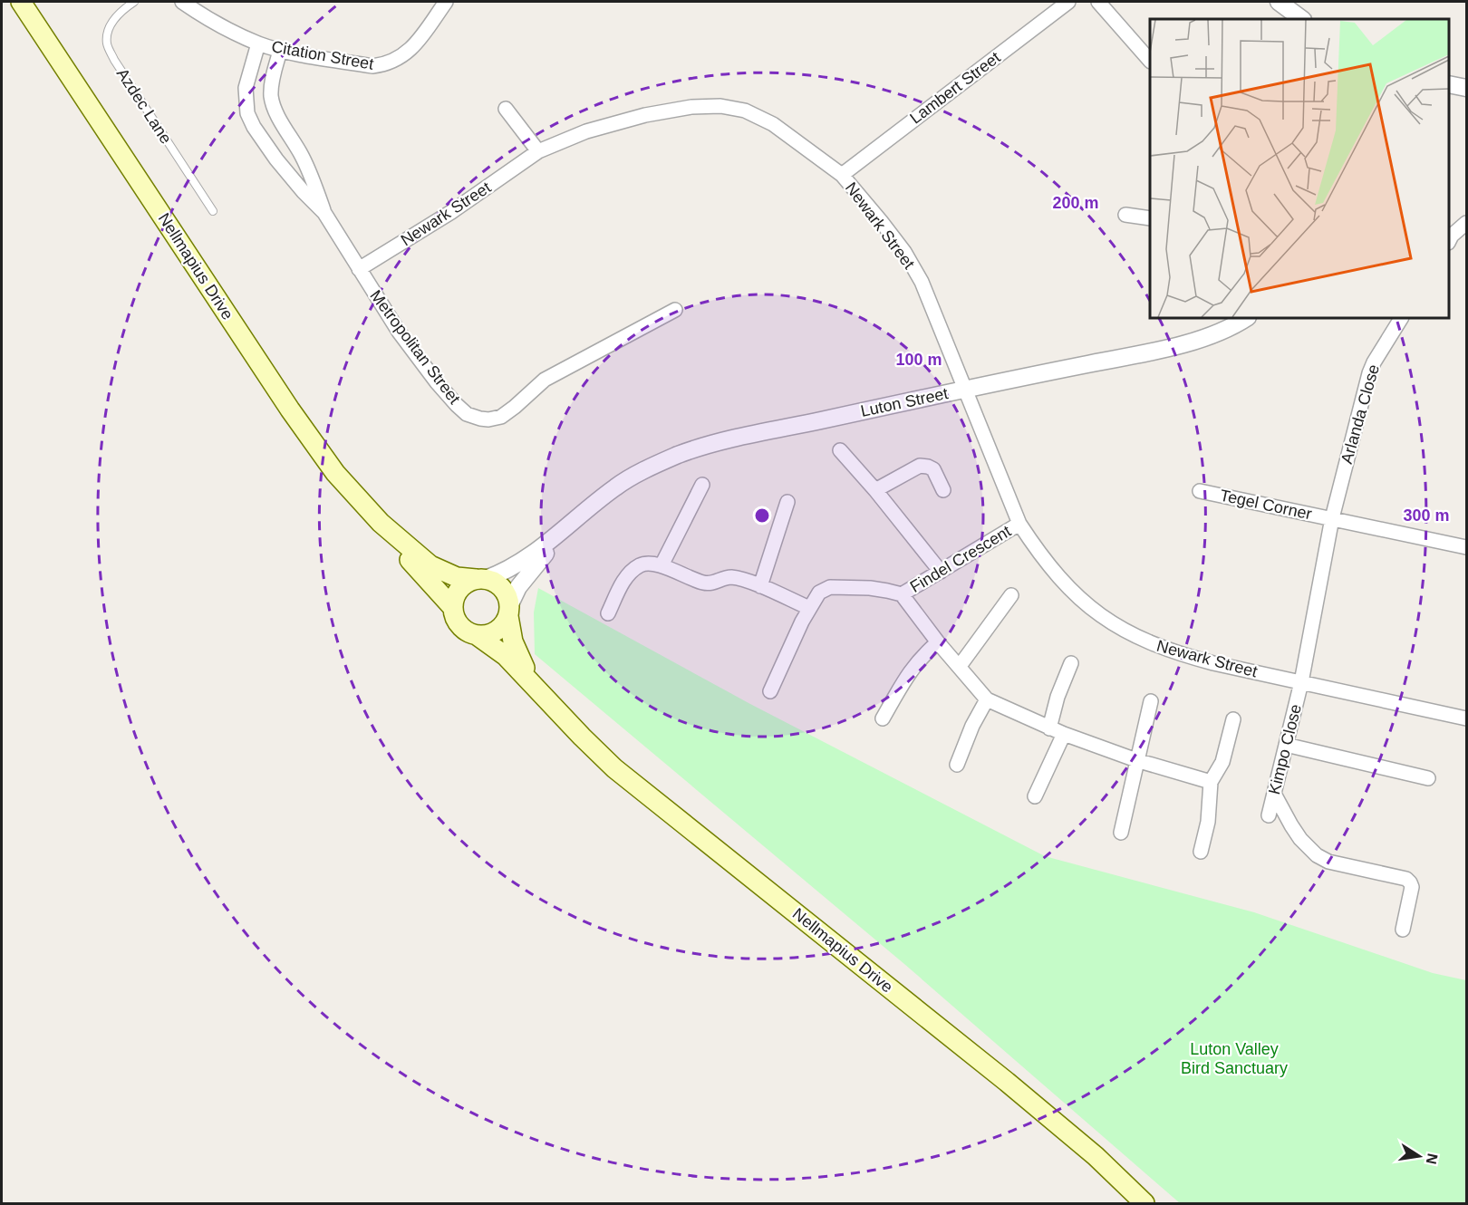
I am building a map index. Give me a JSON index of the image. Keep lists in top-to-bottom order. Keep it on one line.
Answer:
{"streets":{"main road":["Nellmapius Drive"],"street":["Citation Street","Lambert Street","Newark Street","Metropolitan Street","Luton Street","Arlanda Close","Tegel Corner","Findel Crescent","Kimpo Close"],"lane":["Azdec Lane"]},"crossings":[["Citation Street","Metropolitan Street"],["Lambert Street","Newark Street"],["Newark Street","Metropolitan Street"],["Newark Street","Luton Street"],["Newark Street","Arlanda Close"],["Newark Street","Findel Crescent"],["Newark Street","Kimpo Close"],["Nellmapius Drive","Luton Street"],["Arlanda Close","Tegel Corner"],["Arlanda Close","Kimpo Close"]],"parks":["Luton Valley Bird Sanctuary"],"north":"right","rings":["200 m","100 m","300 m"]}
